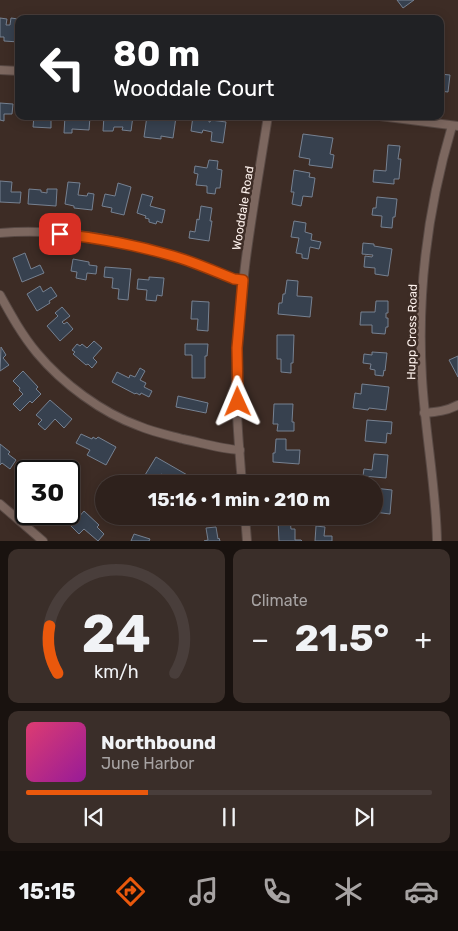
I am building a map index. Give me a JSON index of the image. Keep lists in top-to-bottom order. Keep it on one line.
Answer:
{"streets":{"street":["Wooddale Road","Hupp Cross Road"]},"page":{"turn":["80 m","Wooddale Court"],"limit":"30","trip":"15:16 · 1 min · 210 m","tile":"Climate","heat":["−","21.5°","+"],"song":["Northbound","June Harbor"],"tabs":"15:15","gauge":["24","km/h"]}}
